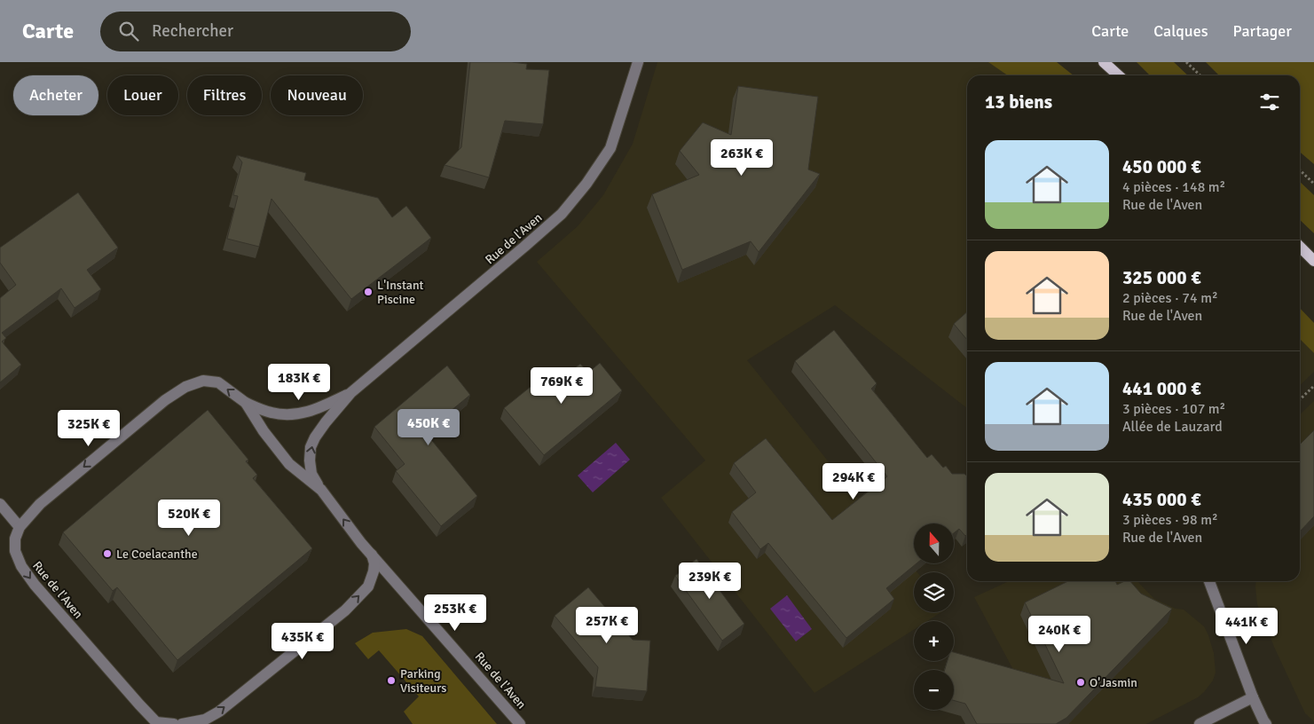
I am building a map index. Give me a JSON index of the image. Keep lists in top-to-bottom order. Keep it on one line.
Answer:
{"streets":{"street":["Rue de l'Aven"]},"places":["L'Instant Piscine","Le Coelacanthe","Parking Visiteurs","O'Jasmin"],"north":"top","page":{"header":"Carte","search":"Rechercher","nav":["Carte","Calques","Partager"],"chip":["Acheter","Louer","Filtres","Nouveau"],"heading":"13 biens","list":[{"name":"450 000 €","note":"4 pièces · 148 m² · Rue de l'Aven"},{"name":"325 000 €","note":"2 pièces · 74 m² · Rue de l'Aven"},{"name":"441 000 €","note":"3 pièces · 107 m² · Allée de Lauzard"},{"name":"435 000 €","note":"3 pièces · 98 m² · Rue de l'Aven"}],"price":["263K €","183K €","769K €","450K €","325K €","294K €","520K €","239K €","253K €","257K €","441K €","240K €","435K €"],"map_buttons":["+","−"]}}
